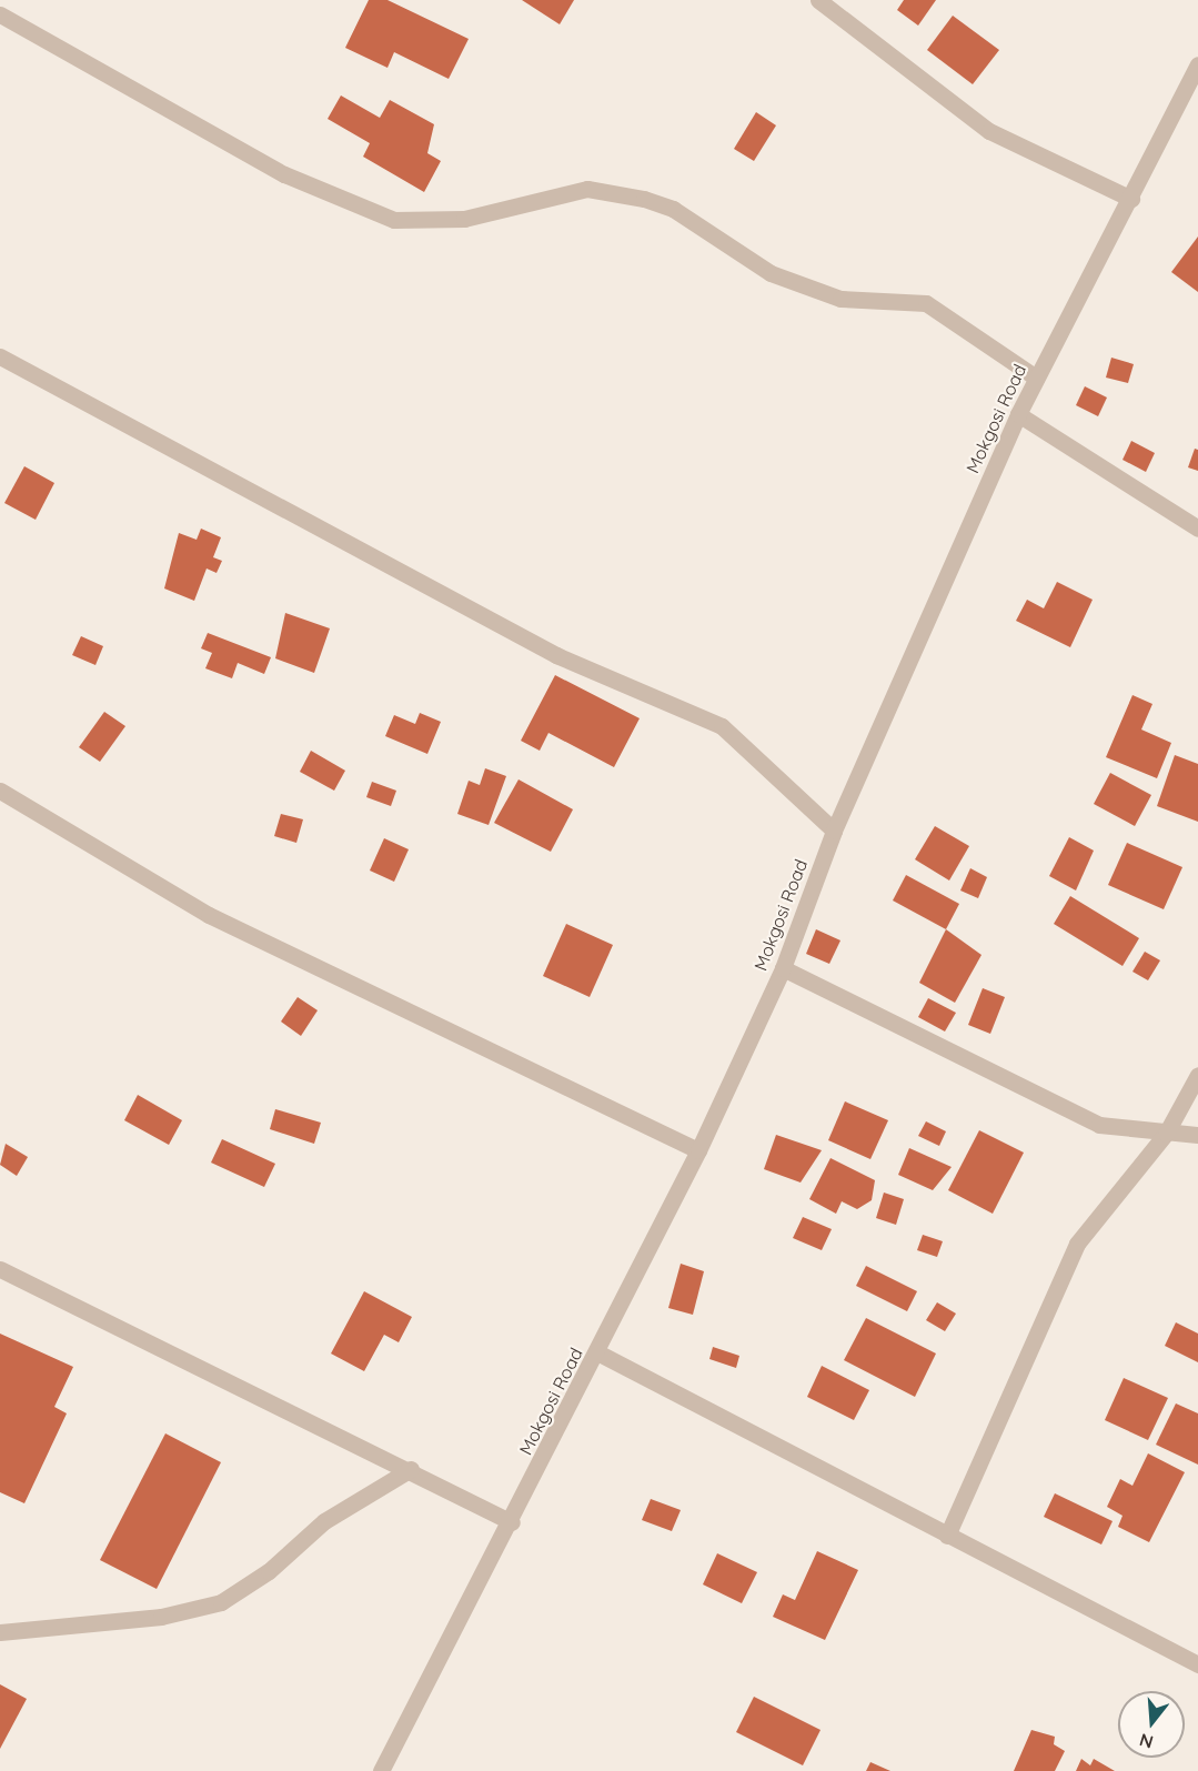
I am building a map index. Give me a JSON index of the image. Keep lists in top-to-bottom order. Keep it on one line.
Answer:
{"streets":{"street":["Mokgosi Road"]},"north":"bottom"}
